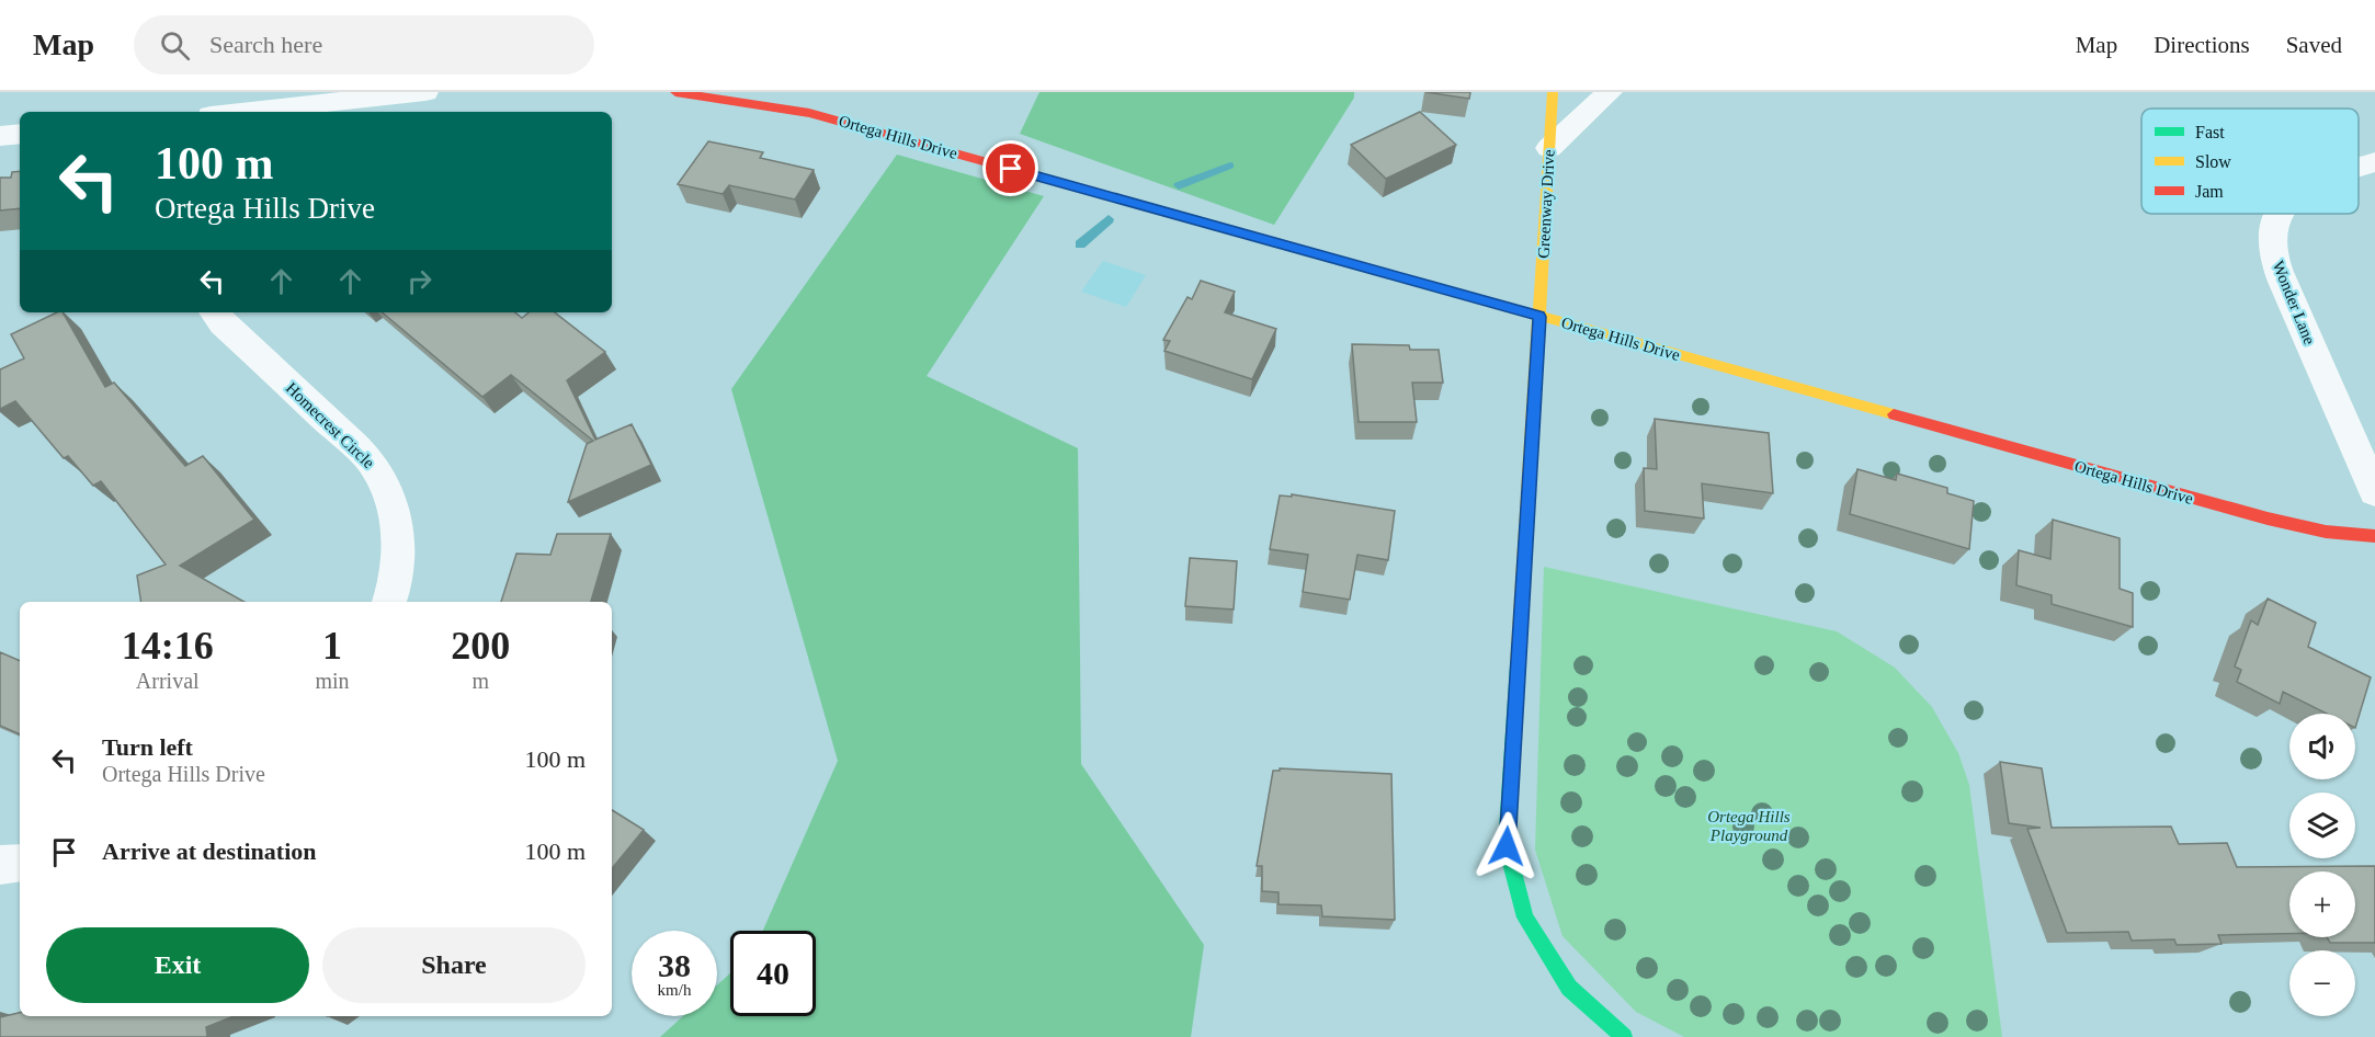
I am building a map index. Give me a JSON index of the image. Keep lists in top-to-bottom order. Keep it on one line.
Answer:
{"streets":{"street":["Ortega Hills Drive","Greenway Drive","Wonder Lane","Homecrest Circle"]},"crossings":[["Ortega Hills Drive","Greenway Drive"]],"parks":["Ortega Hills Playground"],"legend":["Fast","Slow","Jam"],"page":{"header":"Map","search":"Search here","nav":["Map","Directions","Saved"],"turn":["100 m","Ortega Hills Drive"],"eta":["14:16","Arrival","1","min","200","m"],"map_buttons":["+","−"],"list":[{"name":"Turn left","note":"Ortega Hills Drive","value":"100 m"},{"name":"Arrive at destination","value":"100 m"}],"buttons":["Exit","Share"],"speed":"38 km/h","limit":"40"}}
